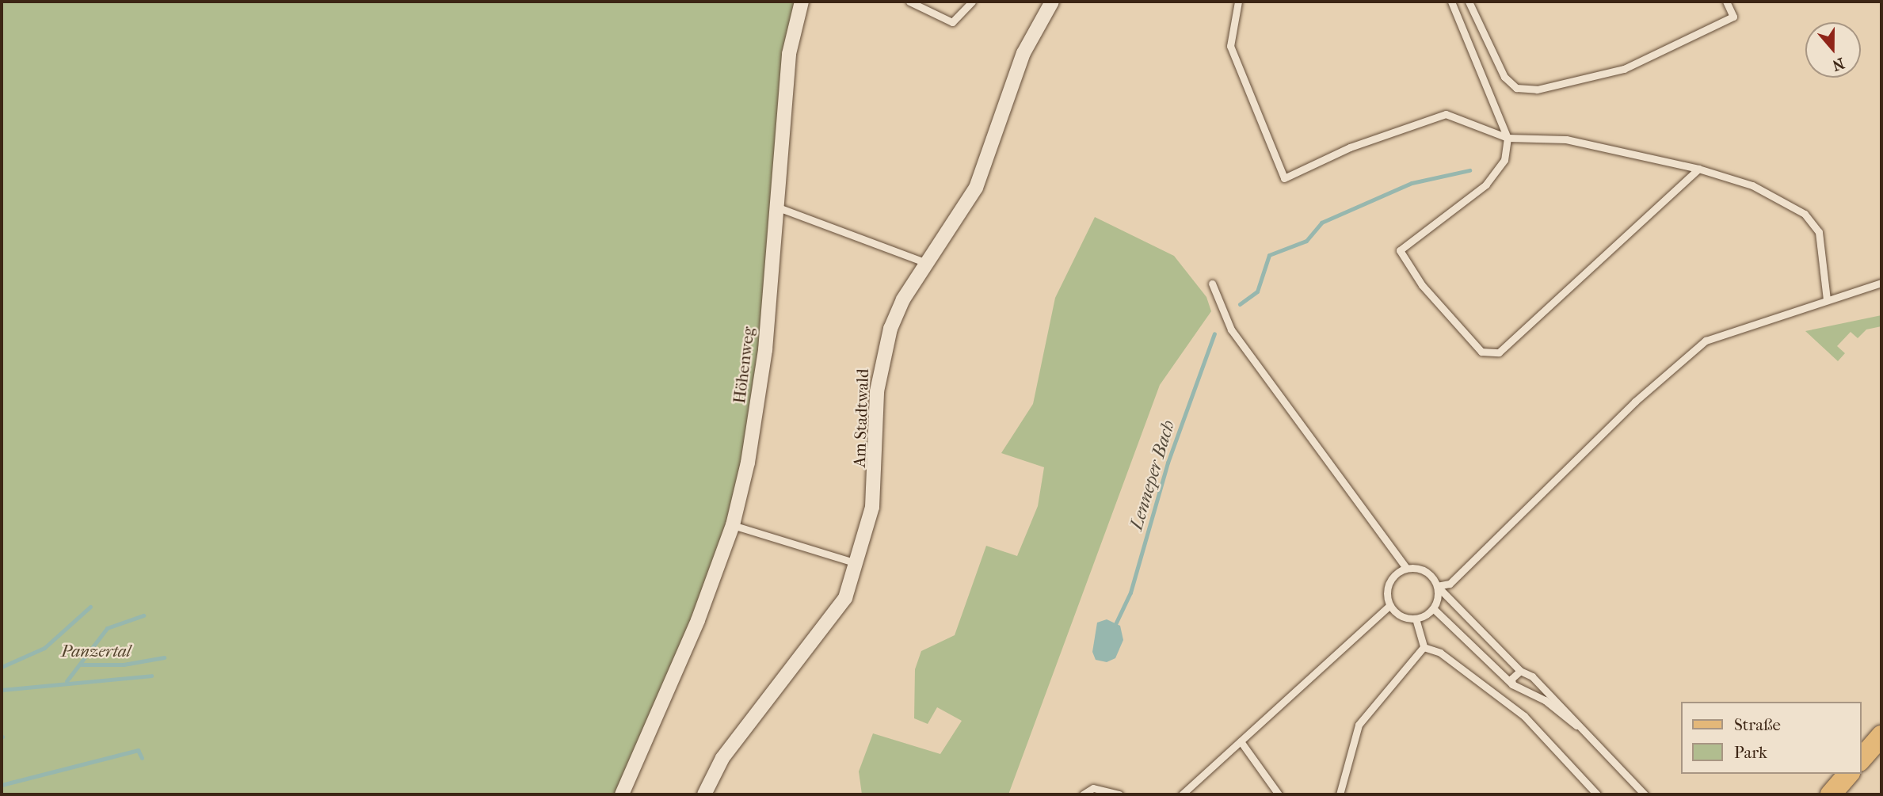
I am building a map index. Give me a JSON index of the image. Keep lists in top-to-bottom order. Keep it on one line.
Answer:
{"streets":{"street":["Höhenweg","Am Stadtwald"]},"water":["Lenneper Bach"],"parks":["Panzertal"],"legend":["Straße","Park"],"north":"bottom"}
